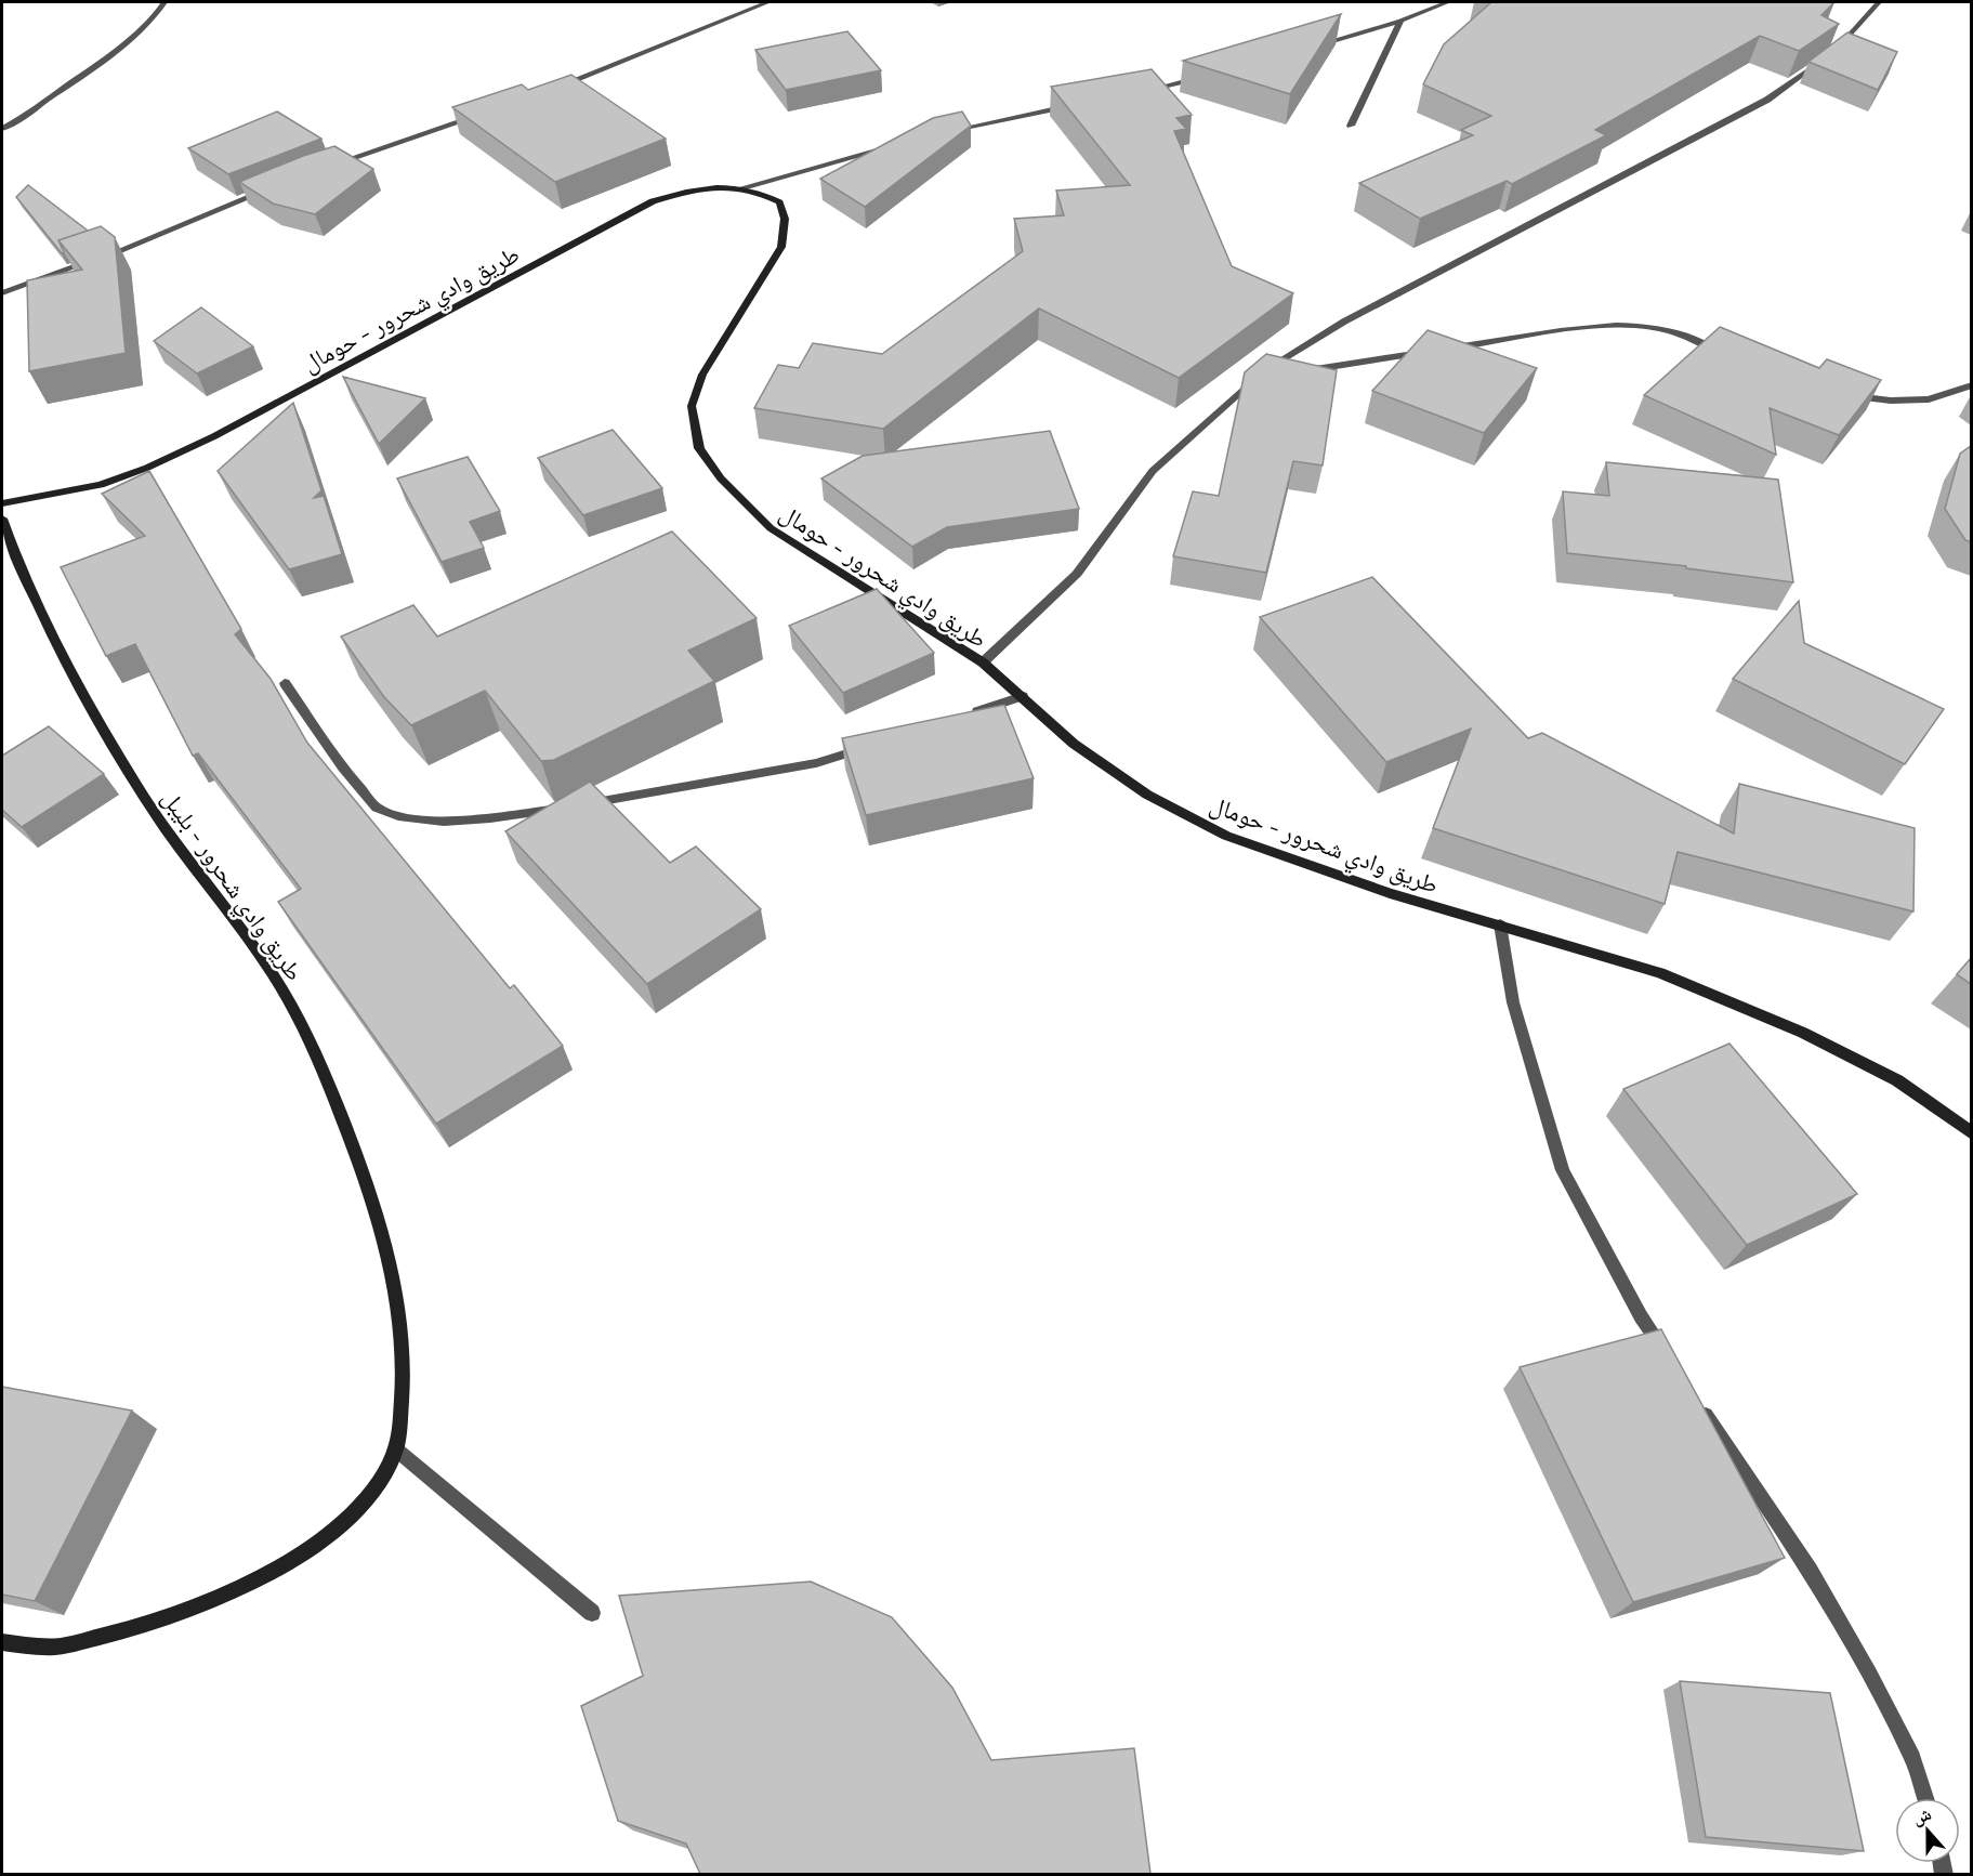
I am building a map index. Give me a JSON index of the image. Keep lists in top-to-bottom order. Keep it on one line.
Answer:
{"streets":{"main road":["طريق وادي شحرور - حومال","طريق وادي شحرور - بليبل"]},"north":"top"}
